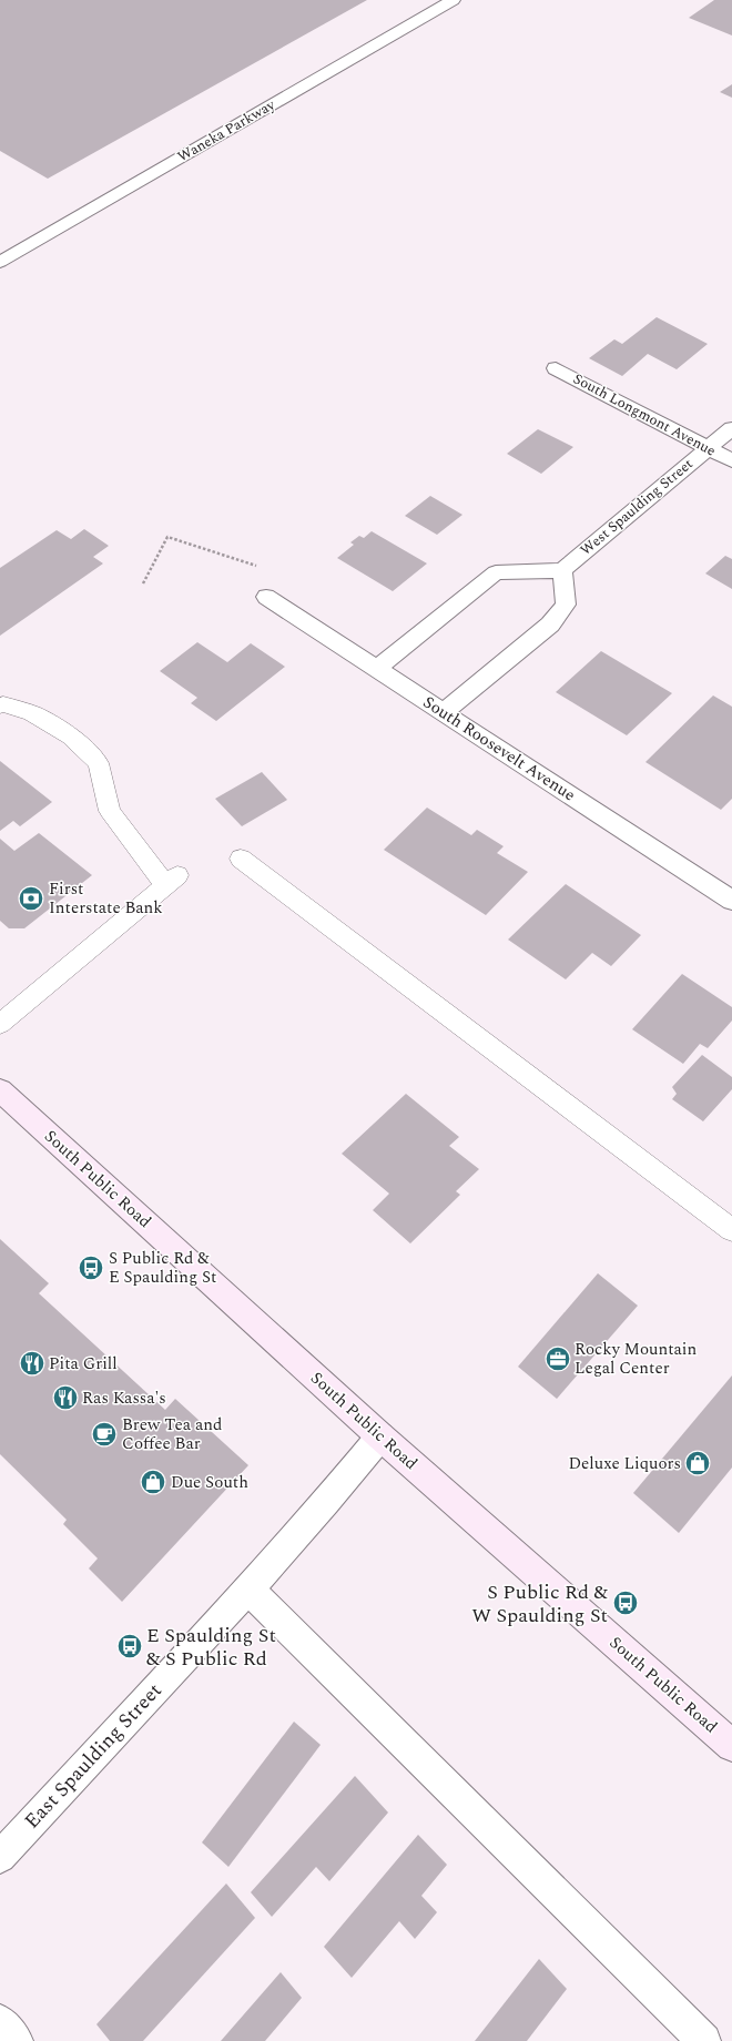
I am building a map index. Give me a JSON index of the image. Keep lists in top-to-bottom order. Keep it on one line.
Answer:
{"streets":{"street":["Waneka Parkway","South Longmont Avenue","West Spaulding Street","South Roosevelt Avenue","South Public Road","East Spaulding Street"]},"crossings":[["South Longmont Avenue","West Spaulding Street"],["South Public Road","East Spaulding Street"]],"places":{"bank":["First Interstate Bank"],"bus stop":["S Public Rd & E Spaulding St","S Public Rd & W Spaulding St","E Spaulding St & S Public Rd"],"office":["Rocky Mountain Legal Center"],"restaurant":["Pita Grill","Ras Kassa's"],"cafe":["Brew Tea and Coffee Bar"],"shop":["Deluxe Liquors","Due South"]}}
